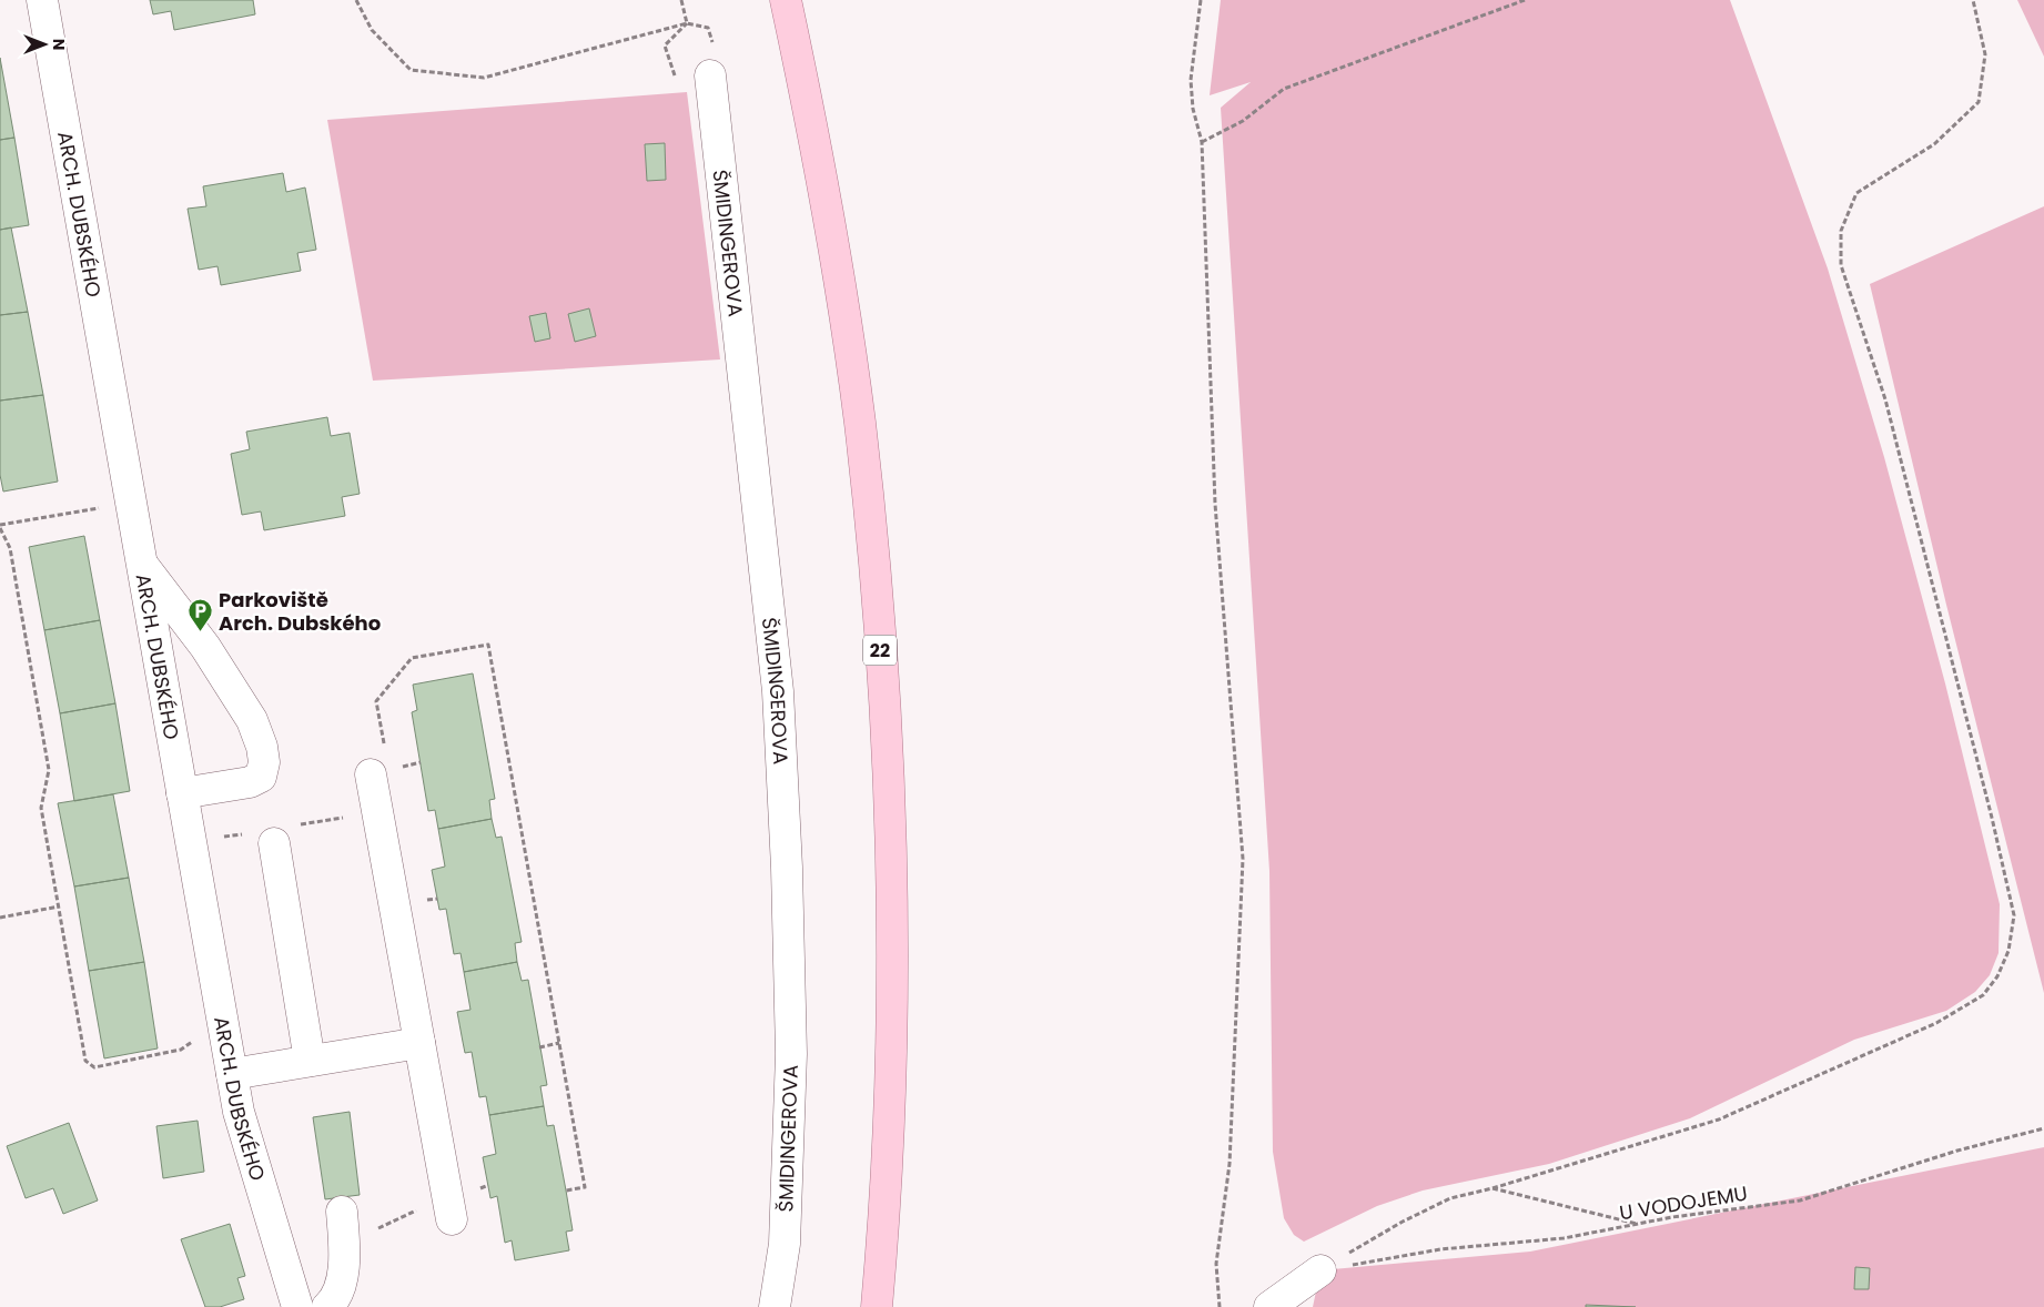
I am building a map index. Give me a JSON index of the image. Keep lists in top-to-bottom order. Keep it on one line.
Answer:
{"streets":{"main road":["22"],"street":["ARCH. DUBSKÉHO","ŠMIDINGEROVA"],"path":["U VODOJEMU"]},"places":{"parking":["Parkoviště Arch. Dubského"]},"north":"right"}
